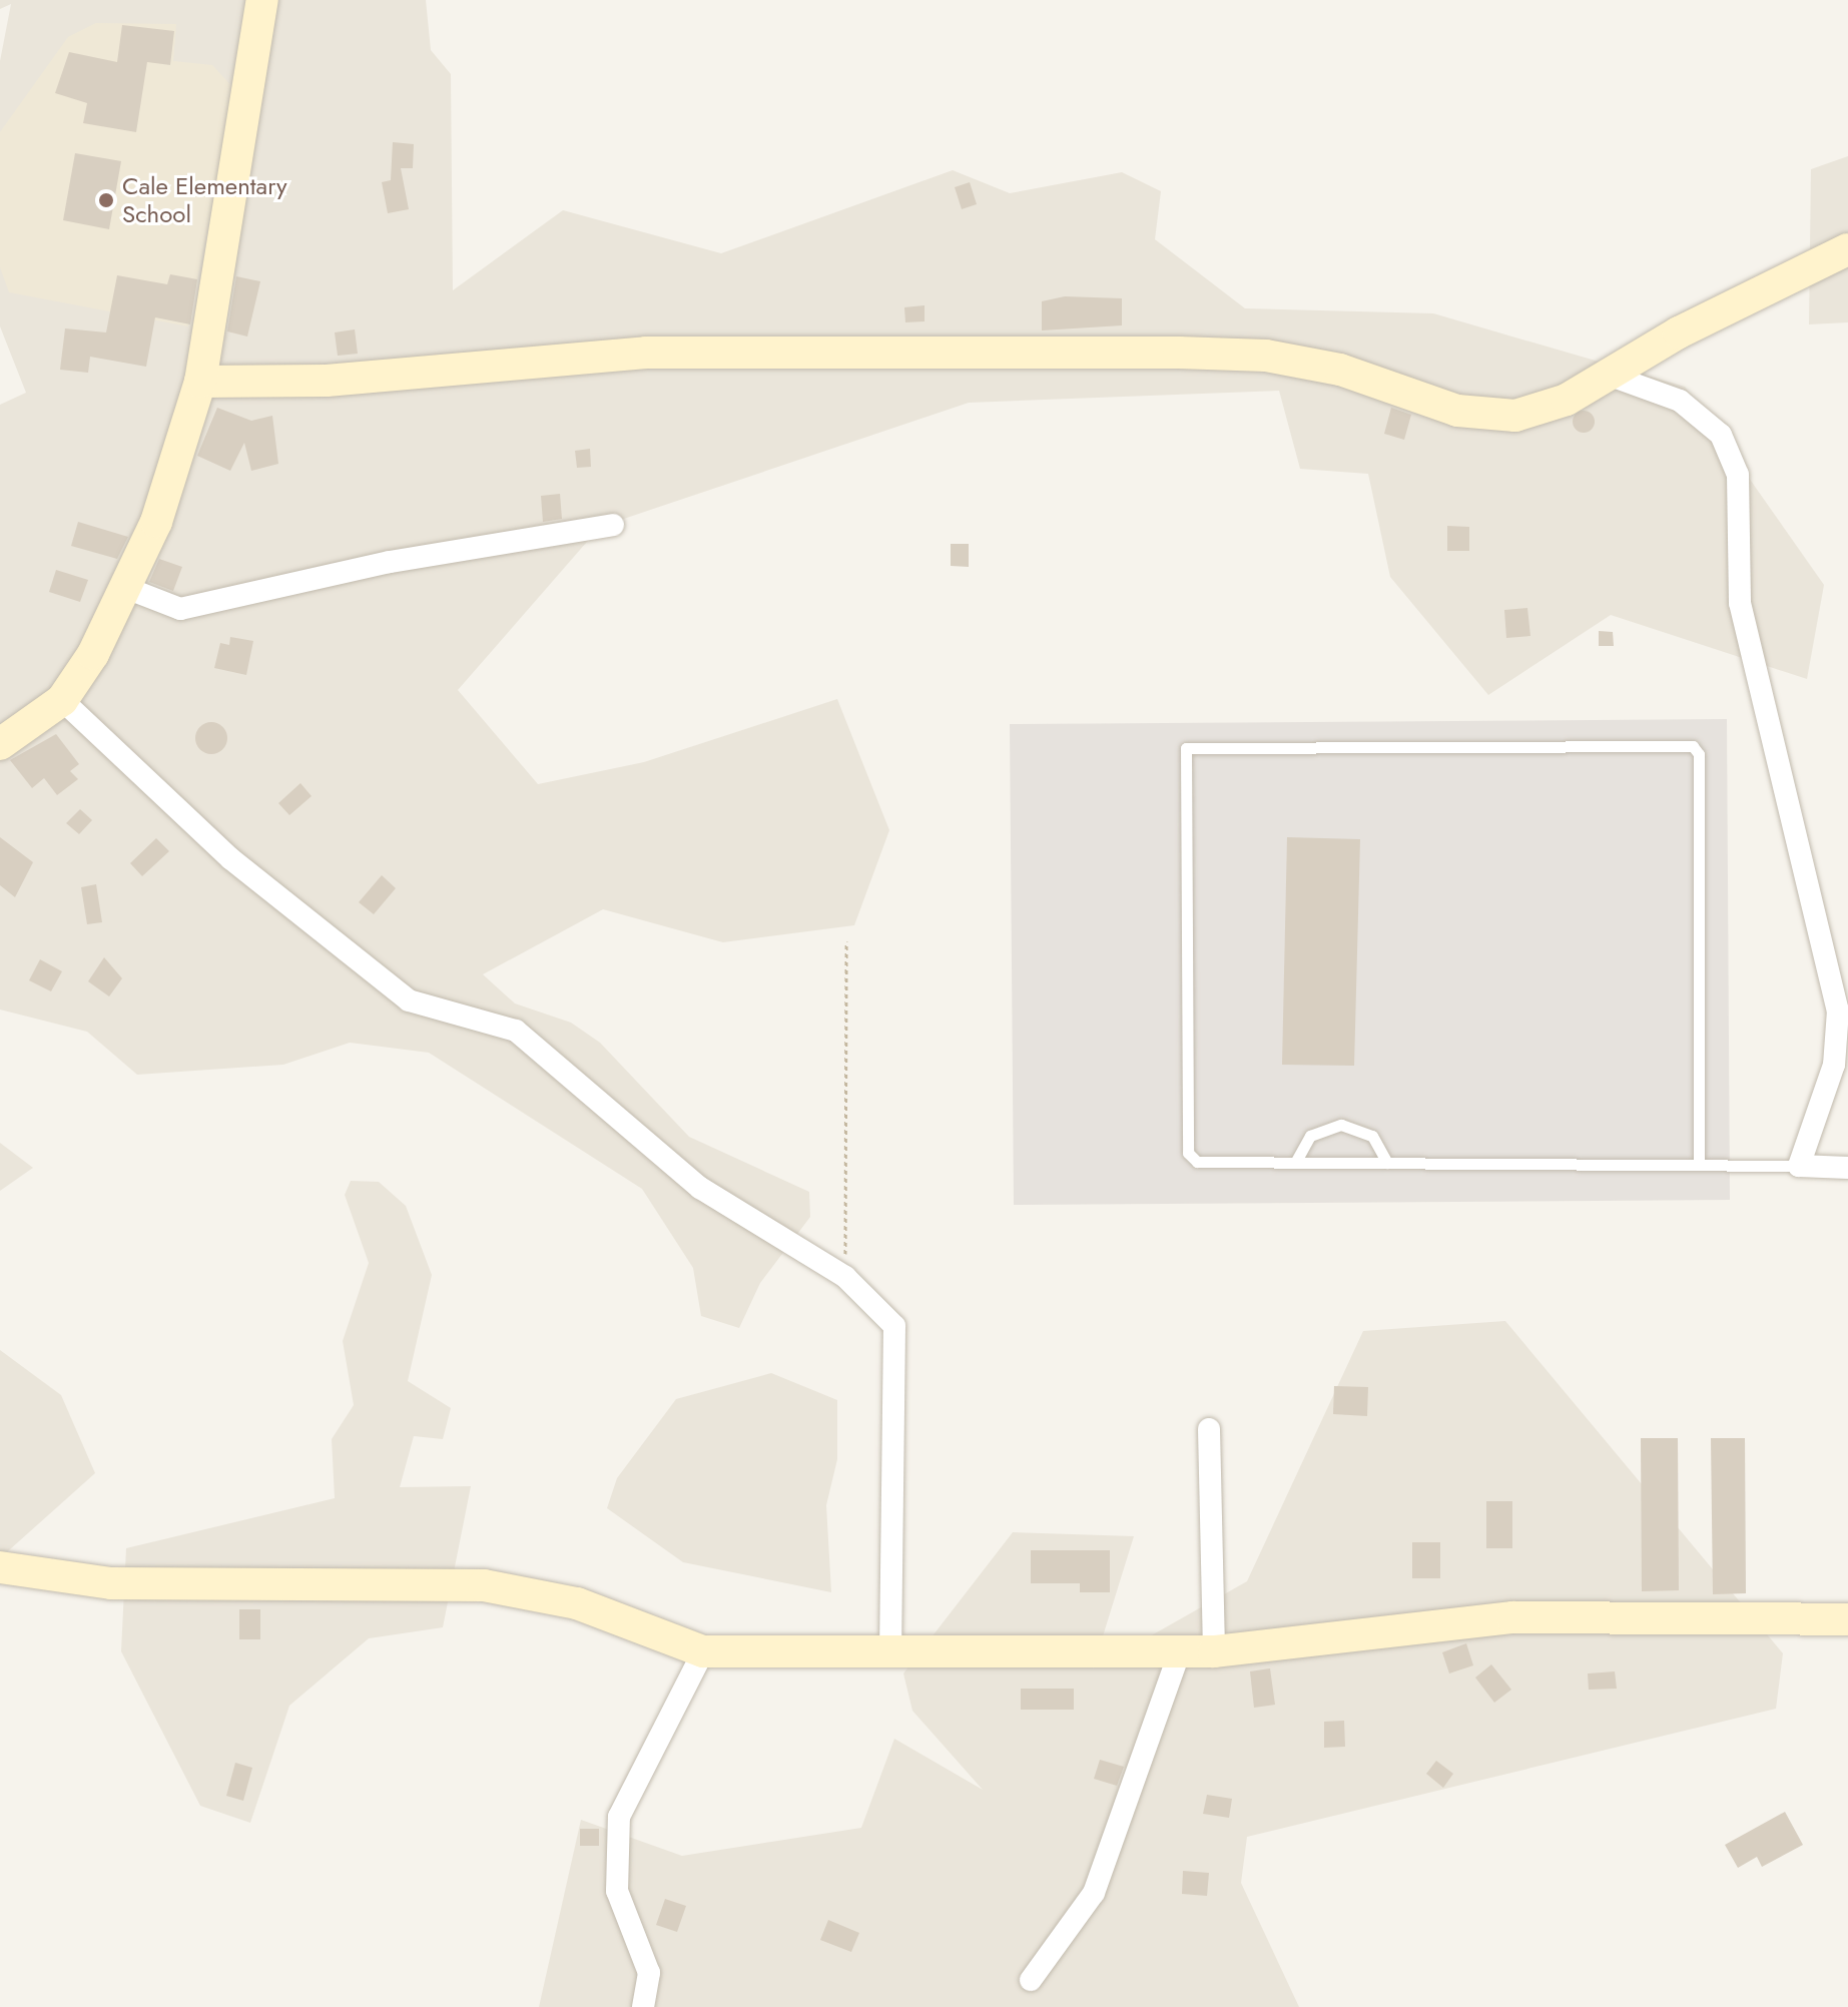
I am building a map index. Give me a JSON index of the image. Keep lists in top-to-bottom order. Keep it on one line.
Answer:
{"places":["Cale Elementary School"]}
